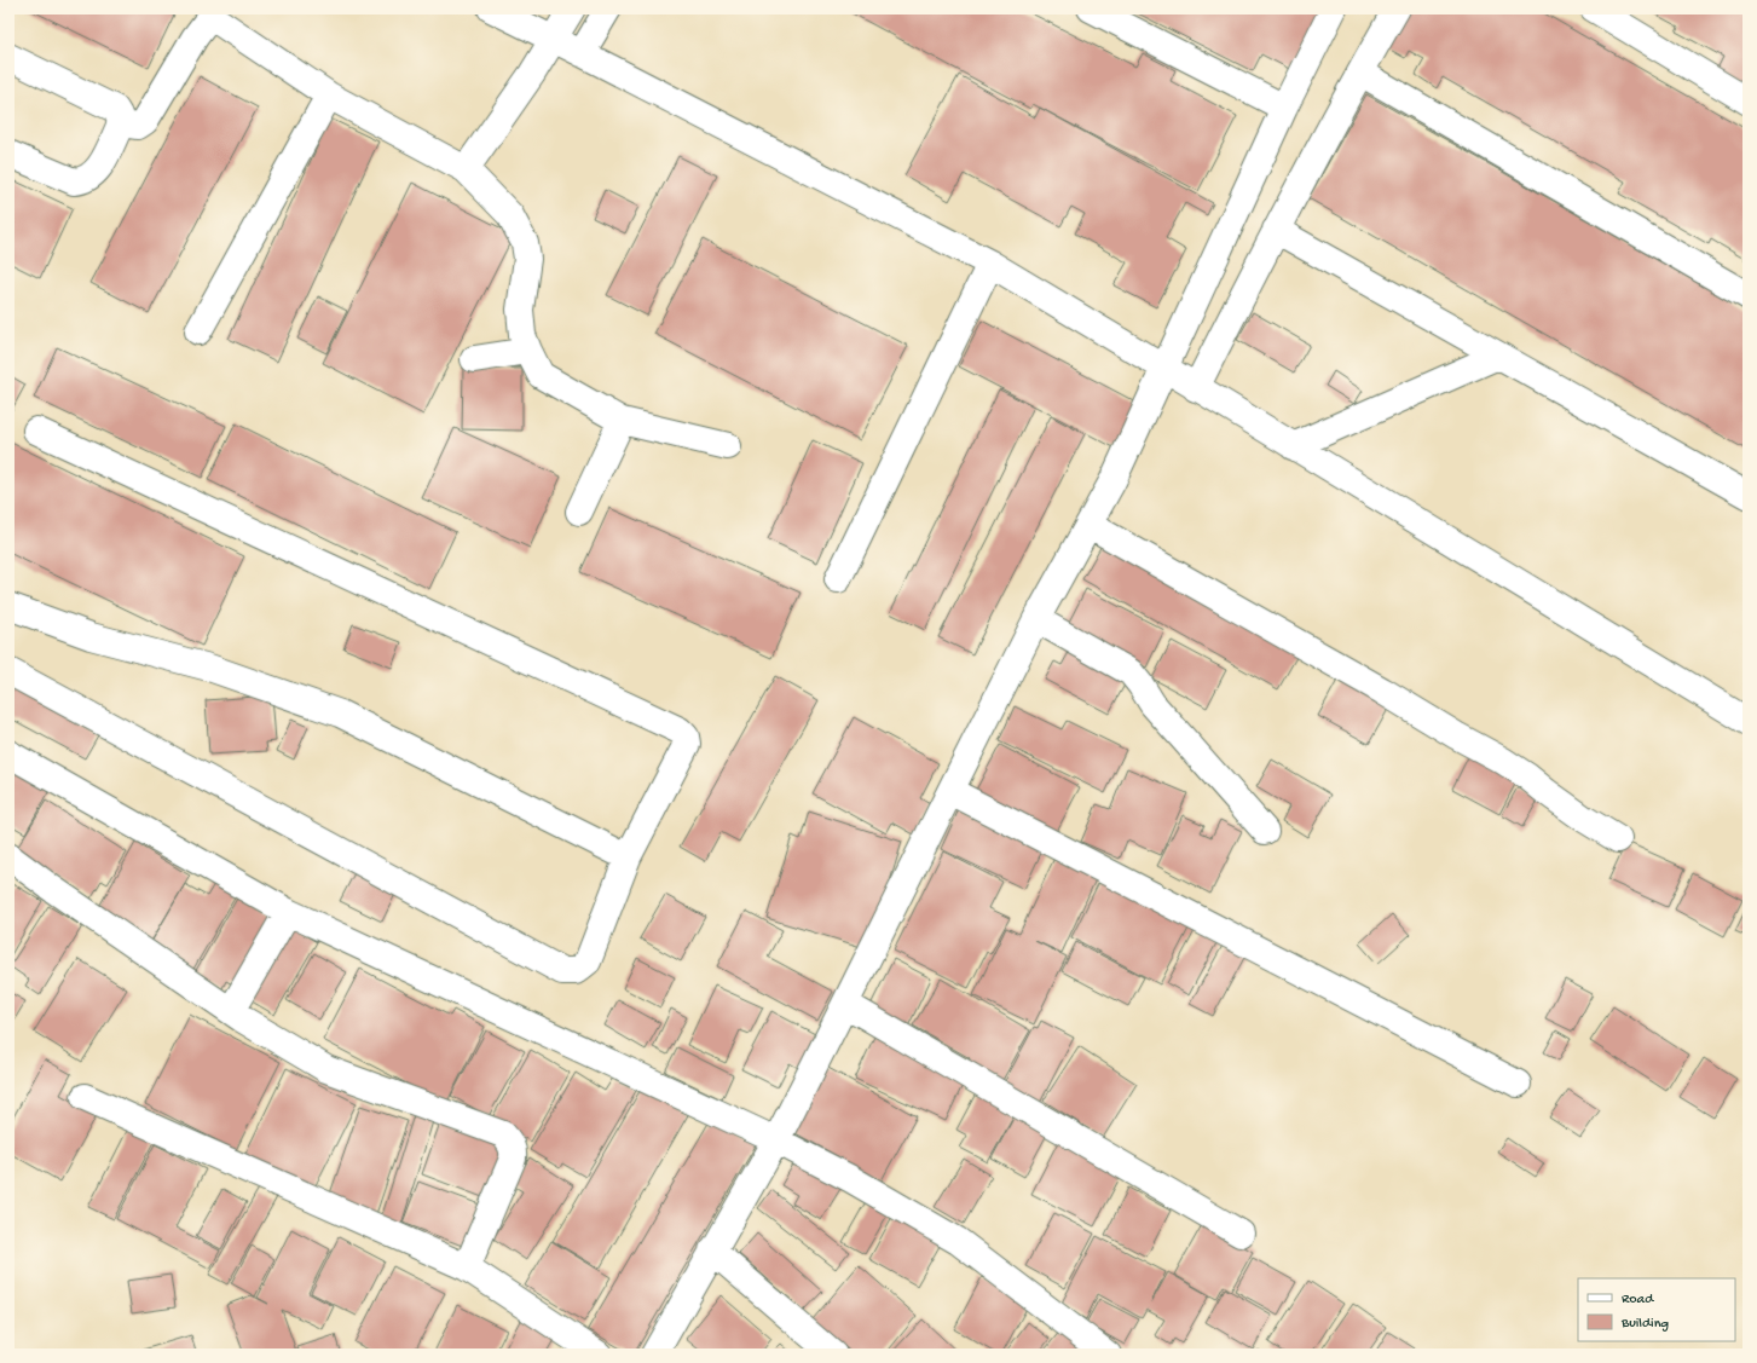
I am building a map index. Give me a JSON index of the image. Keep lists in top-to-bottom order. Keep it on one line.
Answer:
{"legend":["Road","Building"]}
